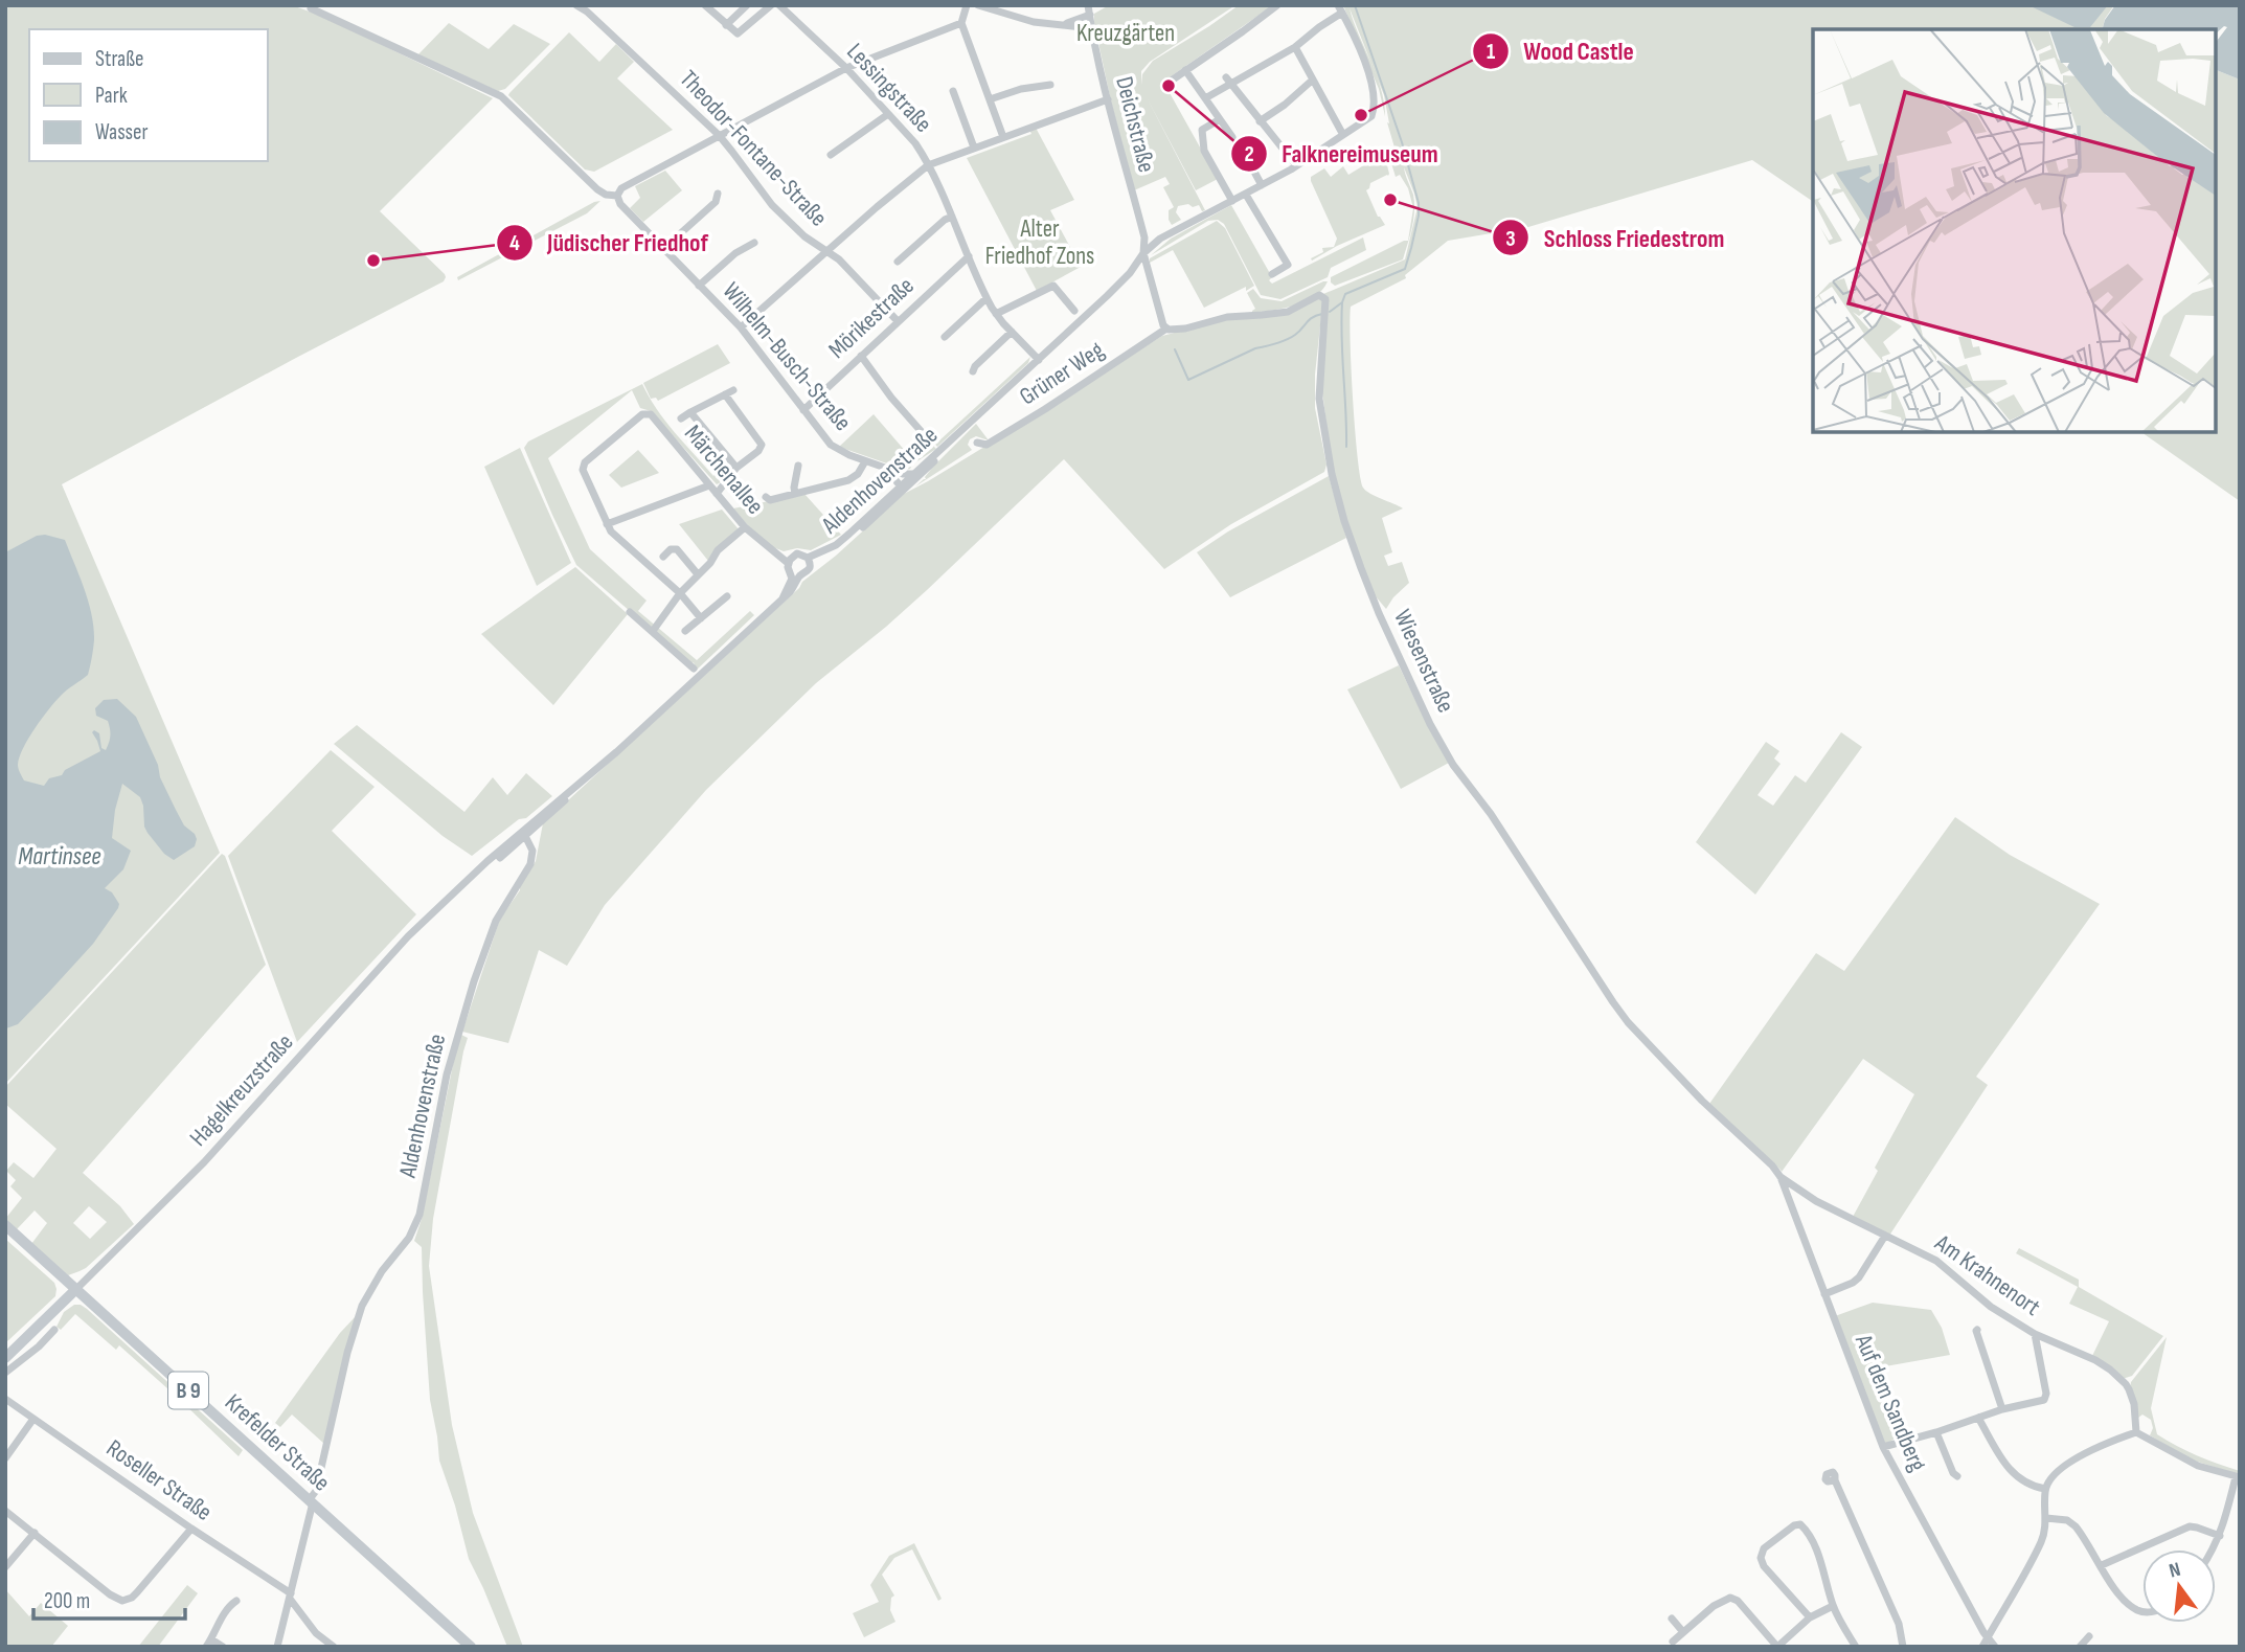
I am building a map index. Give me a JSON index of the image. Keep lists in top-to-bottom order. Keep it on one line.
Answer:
{"streets":{"main road":["B 9","Krefelder Straße"],"street":["Lessingstraße","Deichstraße","Theodor-Fontane-Straße","Mörikestraße","Wilhelm-Busch-Straße","Grüner Weg","Märchenallee","Aldenhovenstraße","Wiesenstraße","Hagelkreuzstraße","Am Krahnenort","Auf dem Sandberg","Roseller Straße"]},"crossings":[["Lessingstraße","Mörikestraße"],["Lessingstraße","Aldenhovenstraße"],["Deichstraße","Aldenhovenstraße"],["Theodor-Fontane-Straße","Mörikestraße"],["Mörikestraße","Wilhelm-Busch-Straße"],["Wilhelm-Busch-Straße","Aldenhovenstraße"],["Grüner Weg","Wiesenstraße"],["Märchenallee","Aldenhovenstraße"],["Aldenhovenstraße","Hagelkreuzstraße"],["Aldenhovenstraße","Krefelder Straße"],["Aldenhovenstraße","Roseller Straße"],["Wiesenstraße","Am Krahnenort"],["Wiesenstraße","Auf dem Sandberg"],["Hagelkreuzstraße","B 9"],["Hagelkreuzstraße","Krefelder Straße"],["Am Krahnenort","Auf dem Sandberg"],["B 9","Krefelder Straße"]],"water":["Martinsee"],"parks":["Kreuzgärten","Alter Friedhof Zons"],"places":["Falknereimuseum","Wood Castle","Schloss Friedestrom","Jüdischer Friedhof"],"legend":["Straße","Park","Wasser"],"scale_bar":"200 m","north":"top"}
